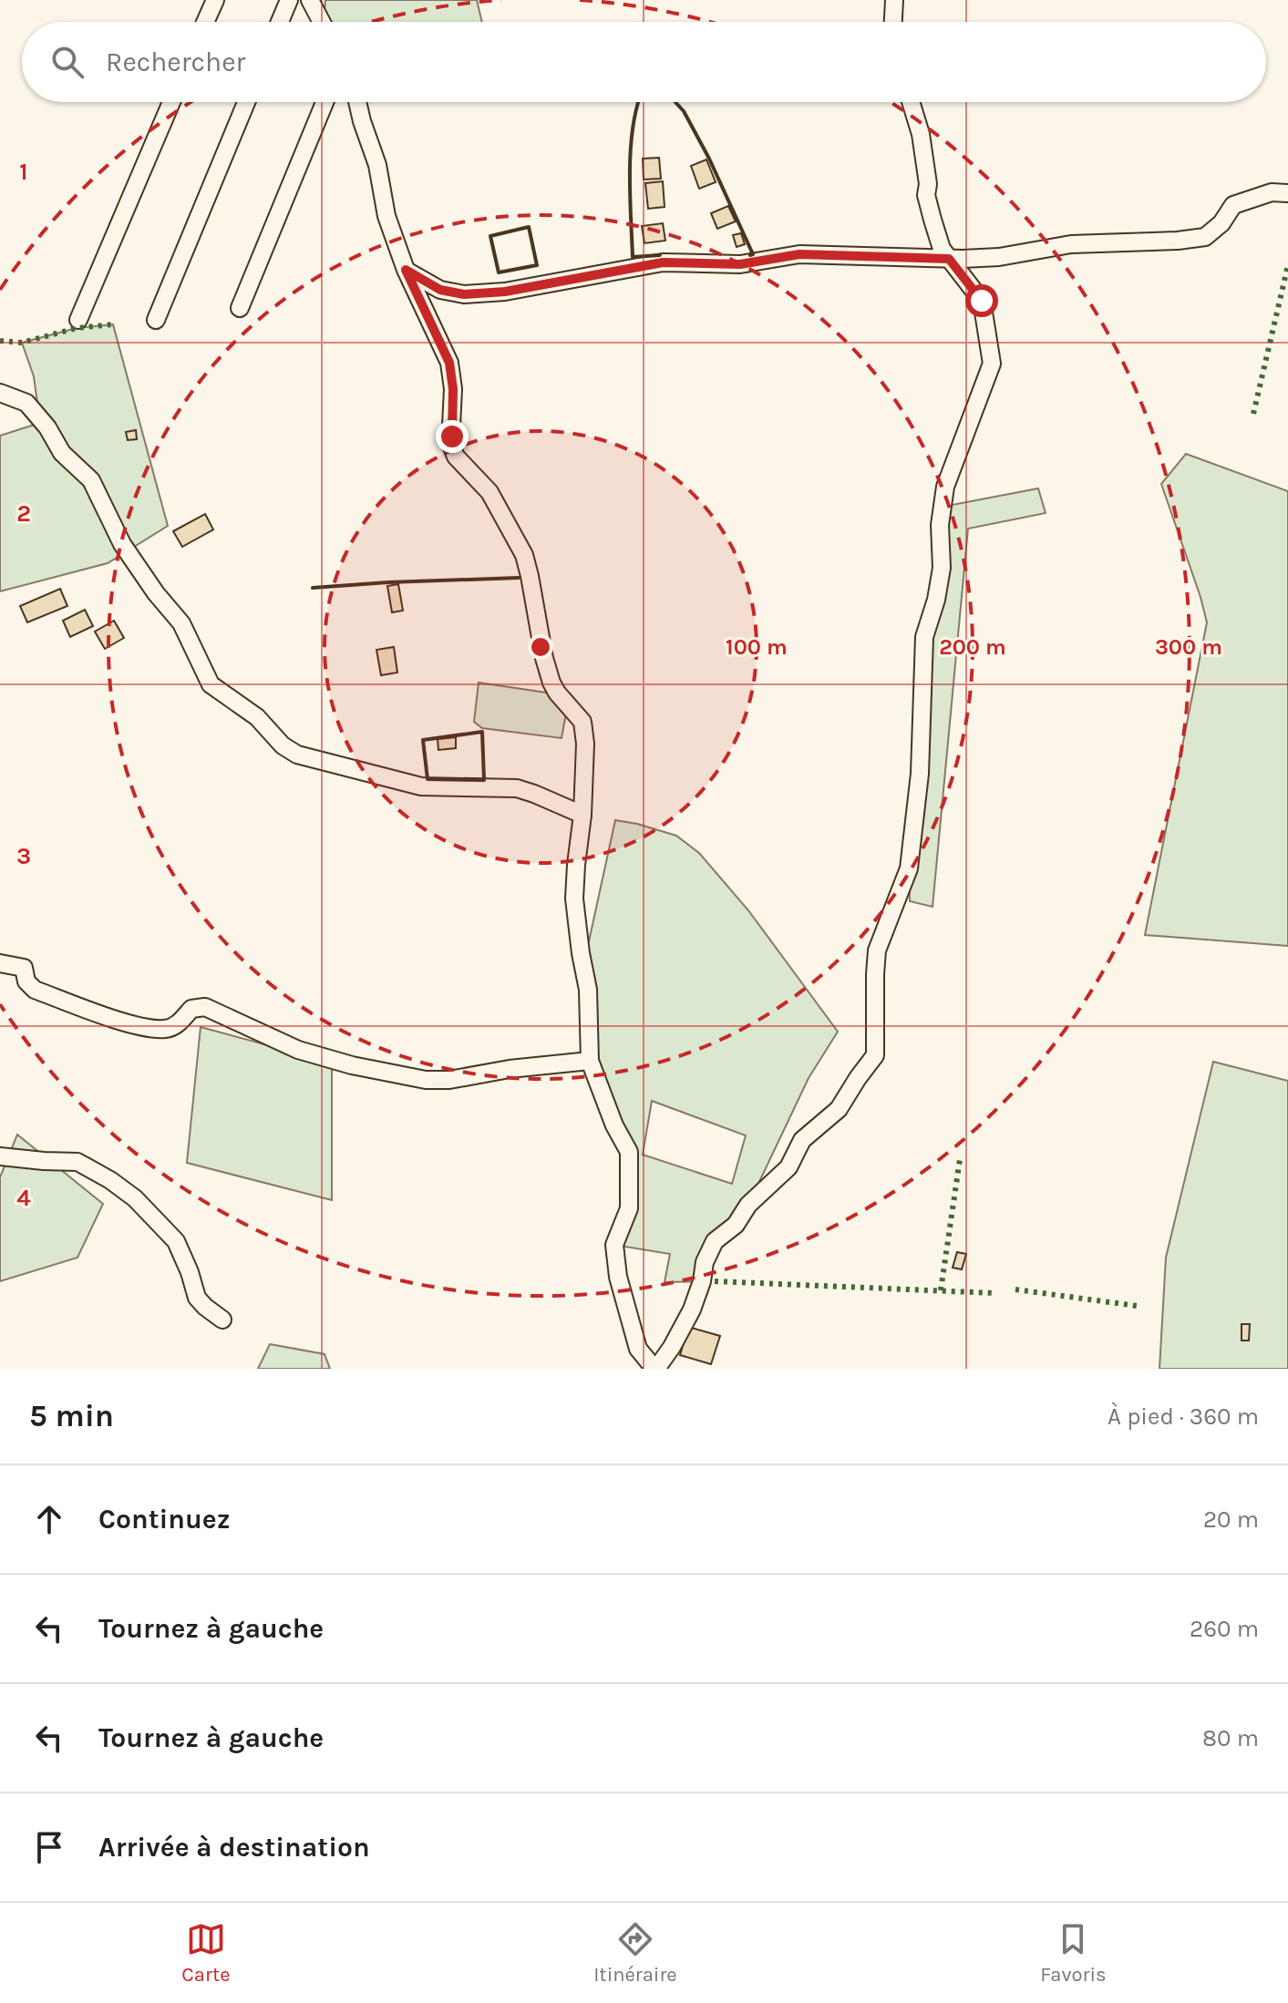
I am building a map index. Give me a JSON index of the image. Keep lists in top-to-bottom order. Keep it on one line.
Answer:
{"page":{"search":"Rechercher","heading":["5 min","À pied · 360 m"],"list":[["Continuez","20 m"],["Tournez à gauche","260 m"],["Tournez à gauche","80 m"],"Arrivée à destination"],"nav":["Carte","Itinéraire","Favoris"]},"grid":{"rows":["1","2","3","4"]},"rings":["100 m","200 m","300 m"]}
